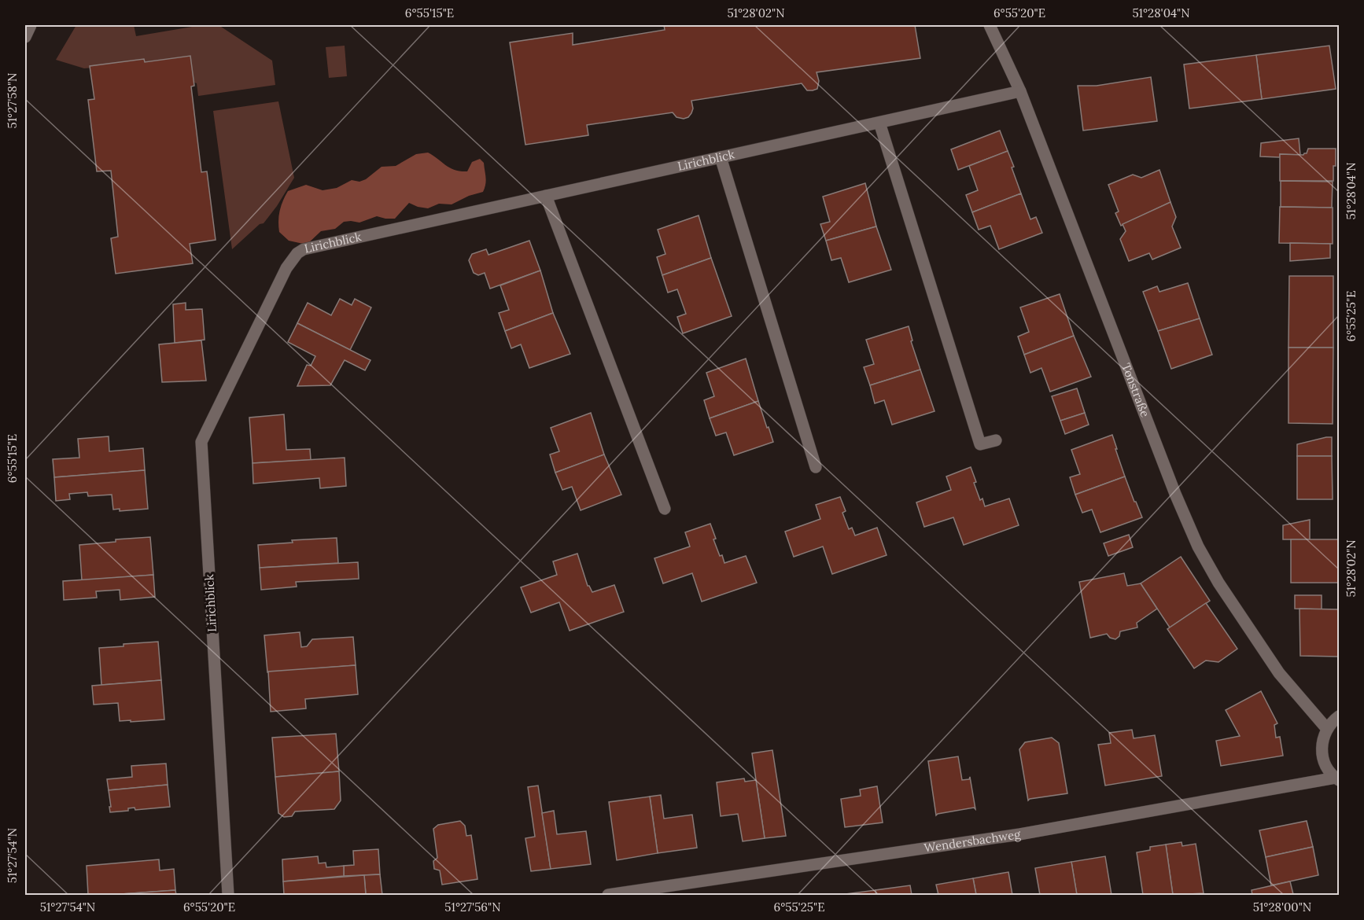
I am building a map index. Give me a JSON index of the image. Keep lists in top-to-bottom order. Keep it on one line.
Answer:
{"streets":{"street":["Lirichblick","Tonstraße","Wendersbachweg"]},"crossings":[["Lirichblick","Tonstraße"]],"coordinates":["6°55'15\"E","51°28'02\"N","6°55'20\"E","51°28'04\"N","51°27'58\"N","6°55'25\"E","51°27'54\"N","51°27'56\"N","51°28'00\"N"]}
